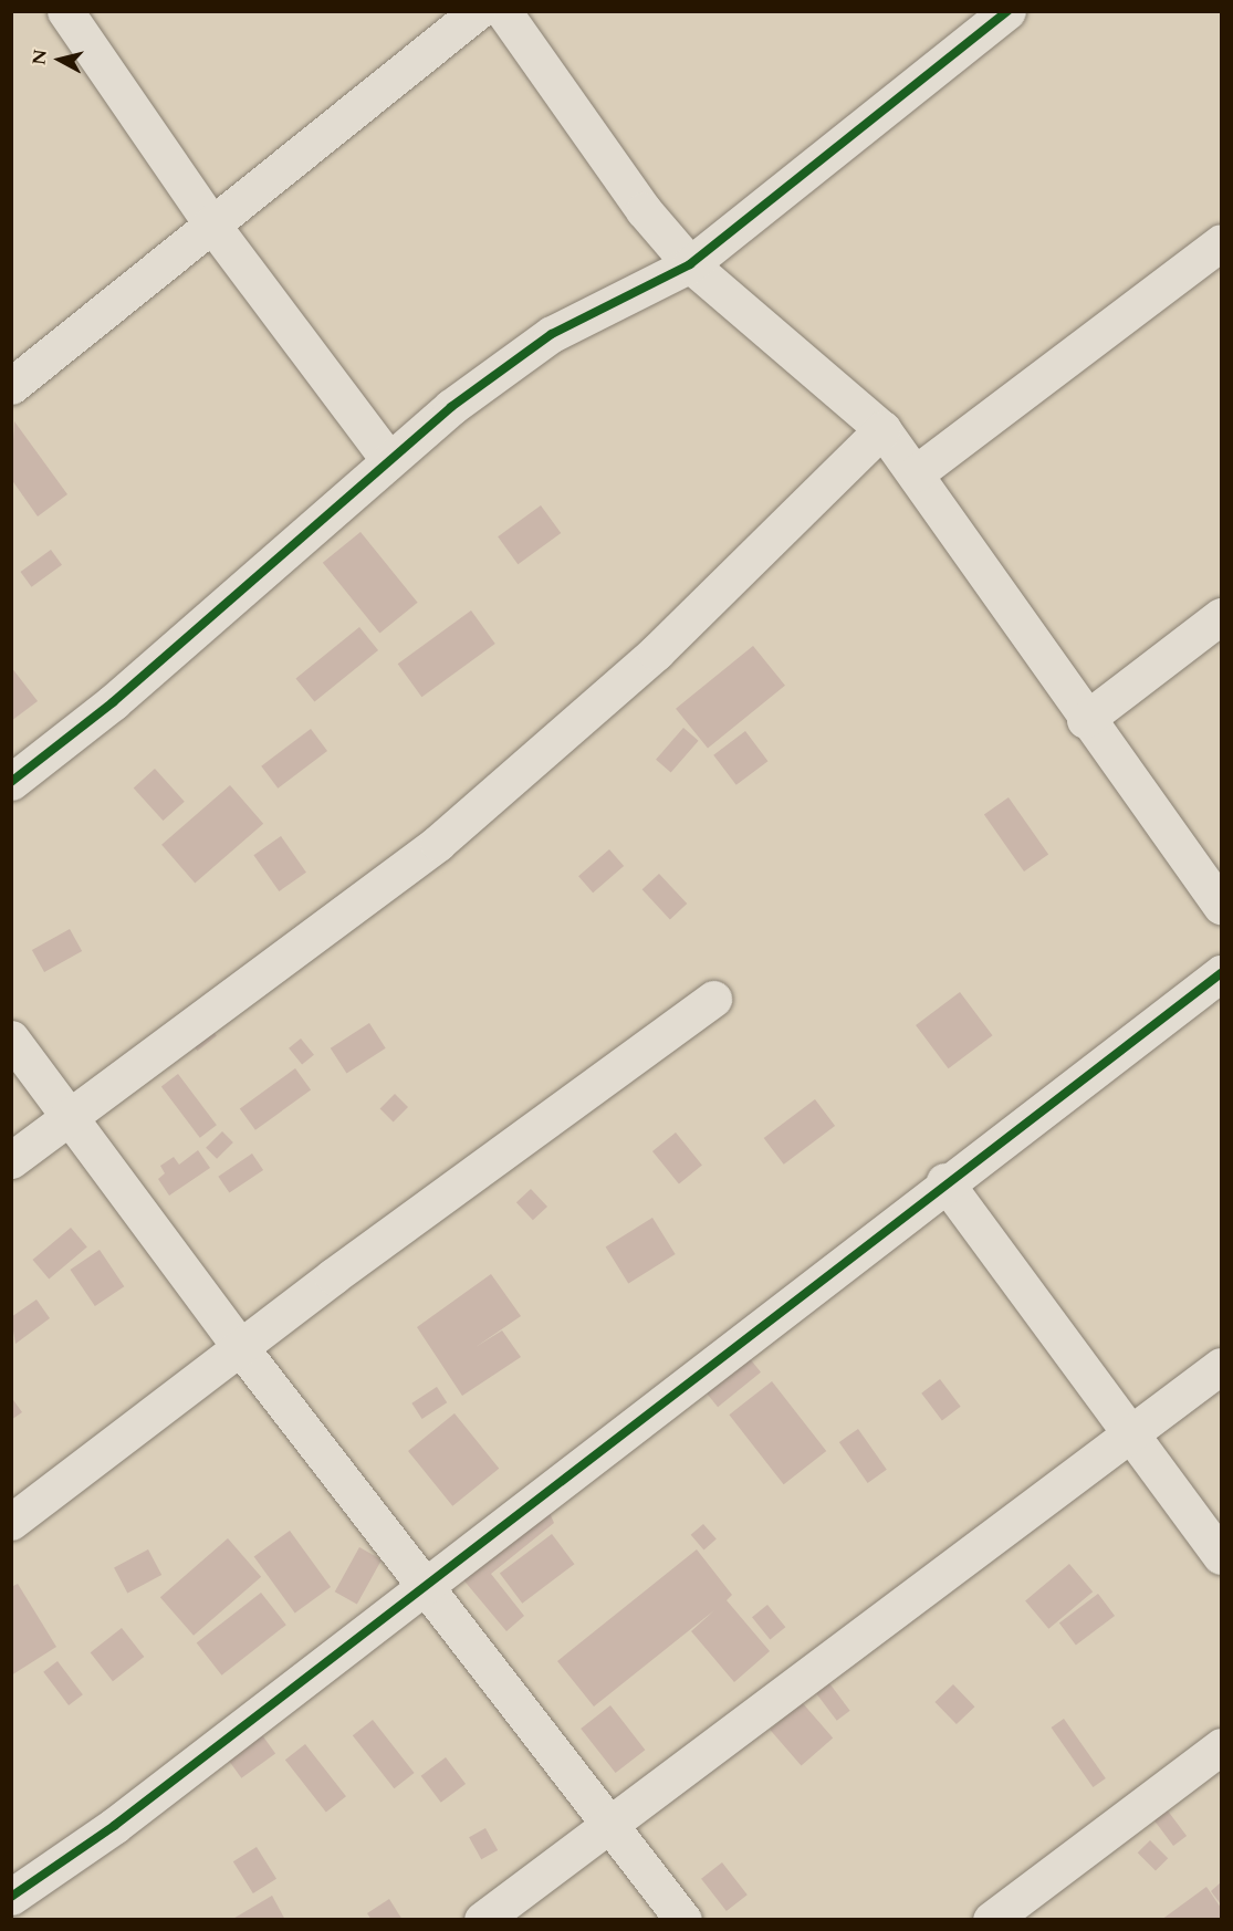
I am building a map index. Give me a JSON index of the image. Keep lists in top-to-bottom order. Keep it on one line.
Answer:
{"north":"left"}
